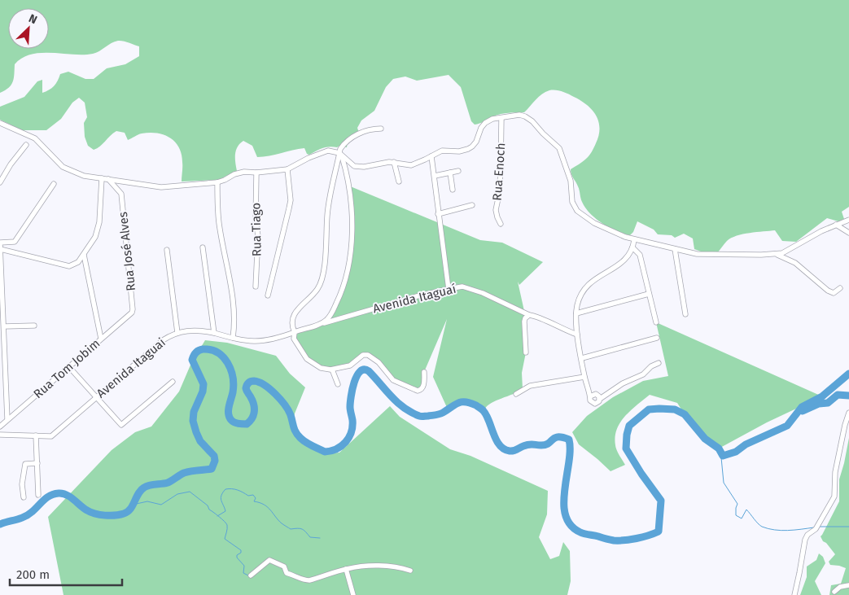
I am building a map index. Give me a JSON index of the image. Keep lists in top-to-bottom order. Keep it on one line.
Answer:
{"streets":{"street":["Rua Enoch","Rua Tiago","Rua José Alves","Avenida Itaguaí","Avenida Itaguai","Rua Tom Jobim"]},"crossings":[["Rua José Alves","Rua Tom Jobim"]],"scale_bar":"200 m","north":"top right"}
